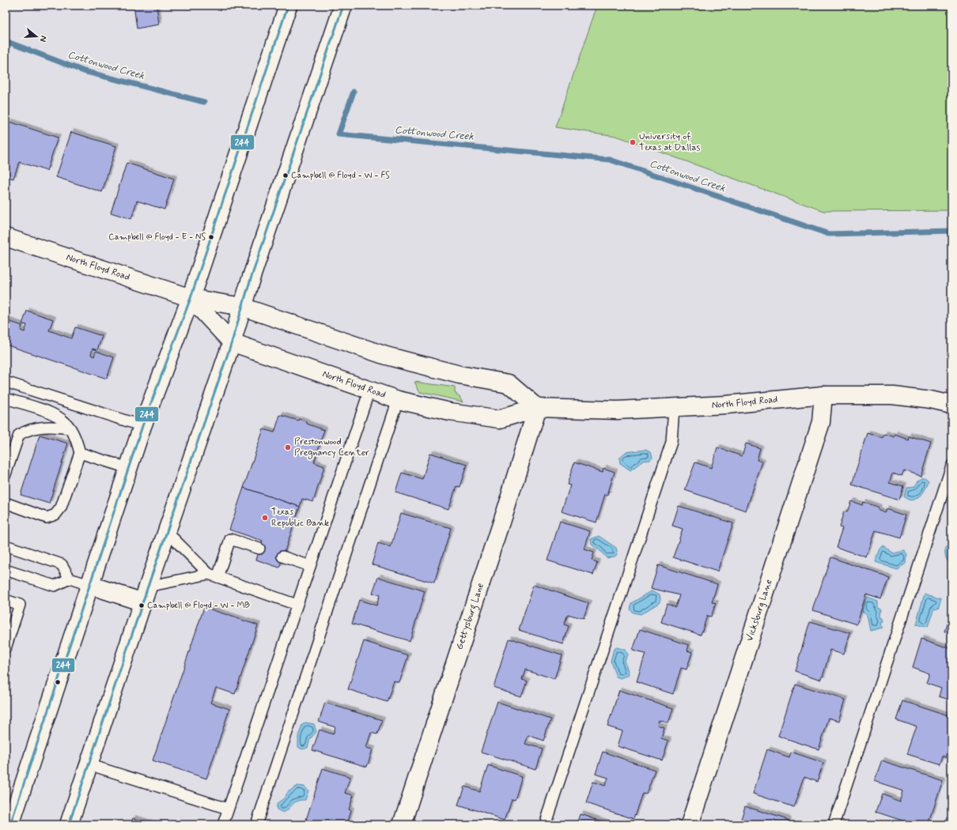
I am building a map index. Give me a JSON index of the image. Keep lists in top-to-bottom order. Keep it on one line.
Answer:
{"streets":{"street":["North Floyd Road","Vicksburg Lane","Gettysburg Lane"]},"crossings":[["North Floyd Road","Vicksburg Lane"],["North Floyd Road","Gettysburg Lane"]],"water":["Cottonwood Creek"],"places":["University of Texas at Dallas","Campbell @ Floyd - W - FS","Campbell @ Floyd - E - NS","Prestonwood Pregnancy Center","Texas Republic Bank","Campbell @ Floyd - W - MB"],"lines":["transit line 244"],"north":"right"}
